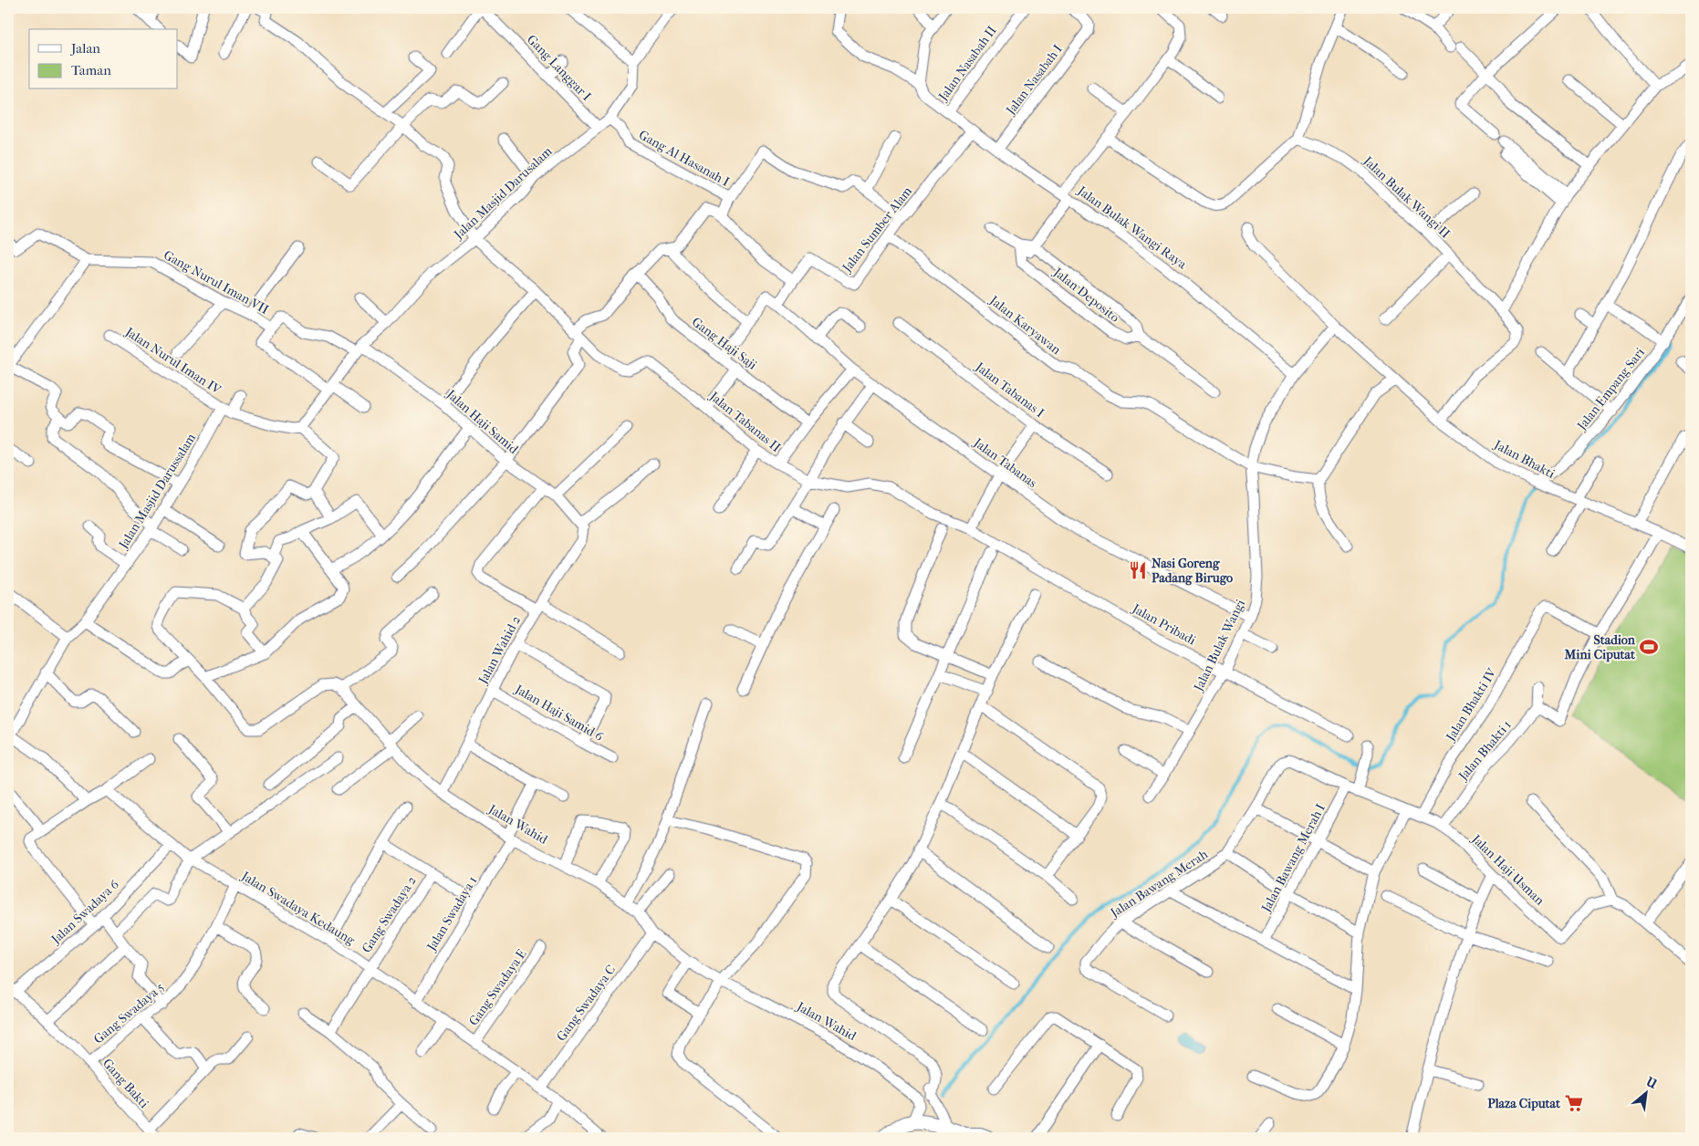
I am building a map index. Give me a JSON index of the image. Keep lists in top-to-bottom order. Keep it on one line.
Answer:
{"streets":{"street":["Jalan Nasabah II","Gang Langgar I","Jalan Nasabah I","Gang Al Hasanah I","Jalan Masjid Darusalam","Jalan Bulak Wangi II","Jalan Bulak Wangi Raya","Jalan Sumber Alam","Gang Nurul Iman VII","Jalan Deposito","Jalan Karyawan","Gang Haji Saji","Jalan Nurul Iman IV","Jalan Empang Sari","Jalan Tabanas I","Jalan Haji Samid","Jalan Tabanas II","Jalan Bhakti","Jalan Tabanas","Jalan Masjid Darussalam","Jalan Pribadi","Jalan Bulak Wangi","Jalan Wahid 2","Jalan Bhakti IV","Jalan Haji Samid 6","Jalan Bhakti 1","Jalan Wahid","Jalan Bawang Merah I","Jalan Haji Usman","Jalan Bawang Merah","Jalan Swadaya Kedaung","Jalan Swadaya 6","Jalan Swadaya 1","Gang Swadaya 2","Gang Swadaya E","Gang Swadaya C","Gang Swadaya 5","Gang Bakti"]},"crossings":[["Jalan Nasabah II","Jalan Bulak Wangi Raya"],["Gang Langgar I","Jalan Masjid Darusalam"],["Jalan Nasabah I","Jalan Bulak Wangi Raya"],["Gang Al Hasanah I","Jalan Masjid Darusalam"],["Jalan Masjid Darusalam","Gang Nurul Iman VII"],["Jalan Masjid Darusalam","Jalan Haji Samid"],["Jalan Bulak Wangi II","Jalan Bhakti"],["Jalan Bulak Wangi Raya","Jalan Sumber Alam"],["Jalan Bulak Wangi Raya","Jalan Bulak Wangi"],["Jalan Sumber Alam","Jalan Karyawan"],["Jalan Sumber Alam","Jalan Tabanas"],["Gang Nurul Iman VII","Jalan Haji Samid"],["Jalan Karyawan","Jalan Bulak Wangi"],["Gang Haji Saji","Jalan Tabanas"],["Jalan Nurul Iman IV","Jalan Masjid Darussalam"],["Jalan Empang Sari","Jalan Bhakti"],["Jalan Haji Samid","Jalan Wahid 2"],["Jalan Tabanas II","Jalan Pribadi"],["Jalan Bhakti","Jalan Bulak Wangi"],["Jalan Tabanas","Jalan Bulak Wangi"],["Jalan Pribadi","Jalan Bulak Wangi"],["Jalan Wahid 2","Jalan Haji Samid 6"],["Jalan Wahid 2","Jalan Wahid"],["Jalan Bhakti IV","Jalan Haji Usman"],["Jalan Bhakti 1","Jalan Haji Usman"],["Jalan Wahid","Jalan Swadaya 1"],["Jalan Wahid","Gang Swadaya C"],["Jalan Bawang Merah I","Jalan Haji Usman"],["Jalan Haji Usman","Jalan Bawang Merah"],["Jalan Swadaya Kedaung","Jalan Swadaya 6"],["Jalan Swadaya Kedaung","Jalan Swadaya 1"],["Jalan Swadaya Kedaung","Gang Swadaya 2"],["Jalan Swadaya Kedaung","Gang Swadaya E"],["Jalan Swadaya Kedaung","Gang Swadaya C"],["Jalan Swadaya Kedaung","Gang Swadaya 5"],["Jalan Swadaya 6","Gang Bakti"],["Gang Swadaya 5","Gang Bakti"]],"places":{"restaurant":["Nasi Goreng Padang Birugo"],"sports":["Stadion Mini Ciputat"],"supermarket":["Plaza Ciputat"]},"legend":["Jalan","Taman"],"north":"top right"}
